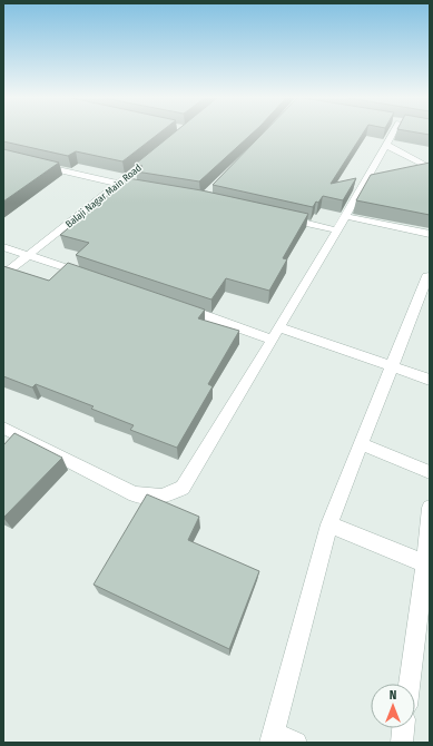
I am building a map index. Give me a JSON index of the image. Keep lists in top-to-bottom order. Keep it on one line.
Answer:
{"streets":{"street":["Balaji Nagar Main Road"]},"north":"top"}
